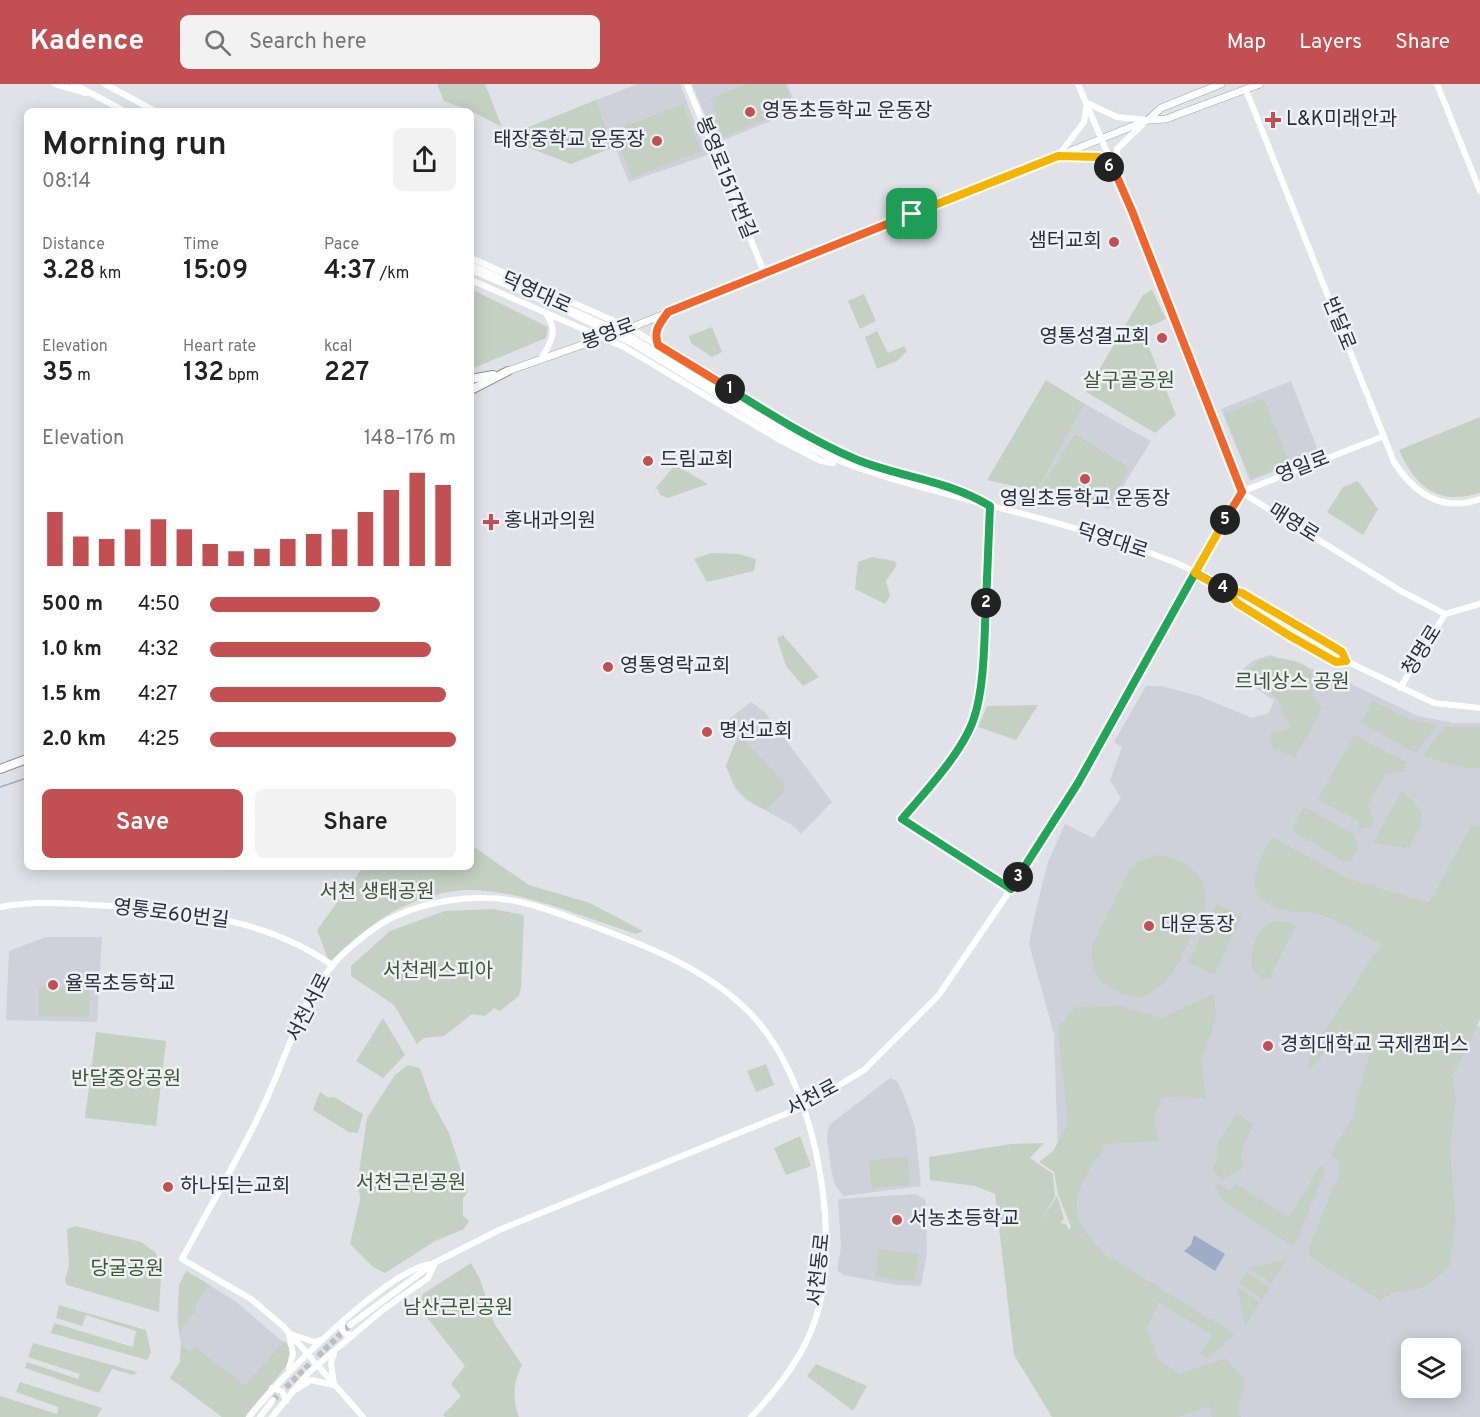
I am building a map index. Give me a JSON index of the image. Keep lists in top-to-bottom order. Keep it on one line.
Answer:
{"streets":{"highway":["봉영로"],"street":["봉영로1517번길","덕영대로","반달로","영일로","매영로","청명로","영통로60번길","서천서로","서천로","서천동로"]},"crossings":[["봉영로1517번길","봉영로"],["덕영대로","청명로"],["덕영대로","서천로"],["반달로","봉영로"],["반달로","영일로"],["영일로","매영로"],["매영로","청명로"],["영통로60번길","서천서로"],["서천서로","서천로"],["서천서로","서천동로"],["서천로","서천동로"]],"parks":["살구골공원","르네상스 공원","서천 생태공원","서천레스피아","반달중앙공원","서천근린공원","당굴공원","남산근린공원"],"places":{"other":["영동초등학교 운동장","태장중학교 운동장","샘터교회","영통성결교회","드림교회","영일초등학교 운동장","영통영락교회","명선교회","대운동장","율목초등학교","경희대학교 국제캠퍼스","하나되는교회","서농초등학교"],"health":["L&K미래안과","홍내과의원"]},"page":{"header":"Kadence","search":"Search here","nav":["Map","Layers","Share"],"heading":["Morning run","08:14"],"pins":["6","1","5","4","2","3"],"stats":[["Distance","3.28 km"],["Time","15:09"],["Pace","4:37 /km"],["Elevation","35 m"],["Heart rate","132 bpm"],["kcal","227"]],"chart":["Elevation","148–176 m"],"list":[{"name":"500 m","note":"4:50"},{"name":"1.0 km","note":"4:32"},{"name":"1.5 km","note":"4:27"},{"name":"2.0 km","note":"4:25"}],"buttons":["Save","Share"]}}
